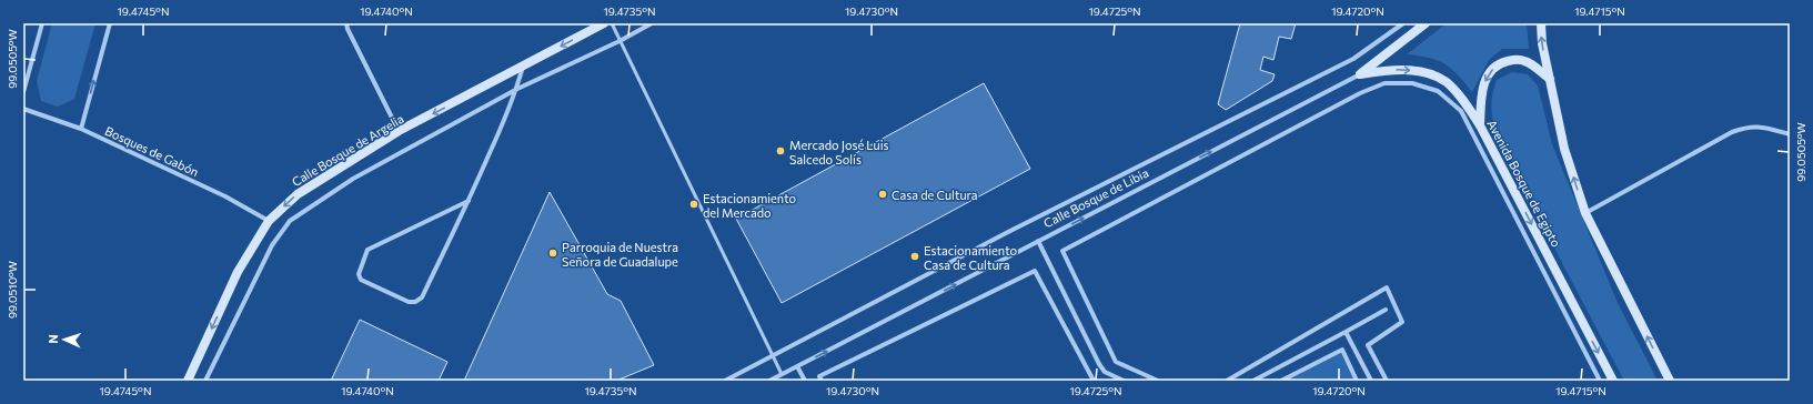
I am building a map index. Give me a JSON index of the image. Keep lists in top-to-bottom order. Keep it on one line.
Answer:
{"streets":{"street":["Calle Bosque de Argelia","Bosques de Gabón","Avenida Bosque de Egipto","Calle Bosque de Libia"]},"crossings":[["Calle Bosque de Argelia","Bosques de Gabón"],["Avenida Bosque de Egipto","Calle Bosque de Libia"]],"places":["Mercado José Luis Salcedo Solís","Casa de Cultura","Estacionamiento del Mercado","Parroquia de Nuestra Señora de Guadalupe","Estacionamiento Casa de Cultura"],"north":"left","coordinates":["19.4745°N","19.4740°N","19.4735°N","19.4730°N","19.4725°N","19.4720°N","19.4715°N","99.0505°W","99.0510°W"]}
